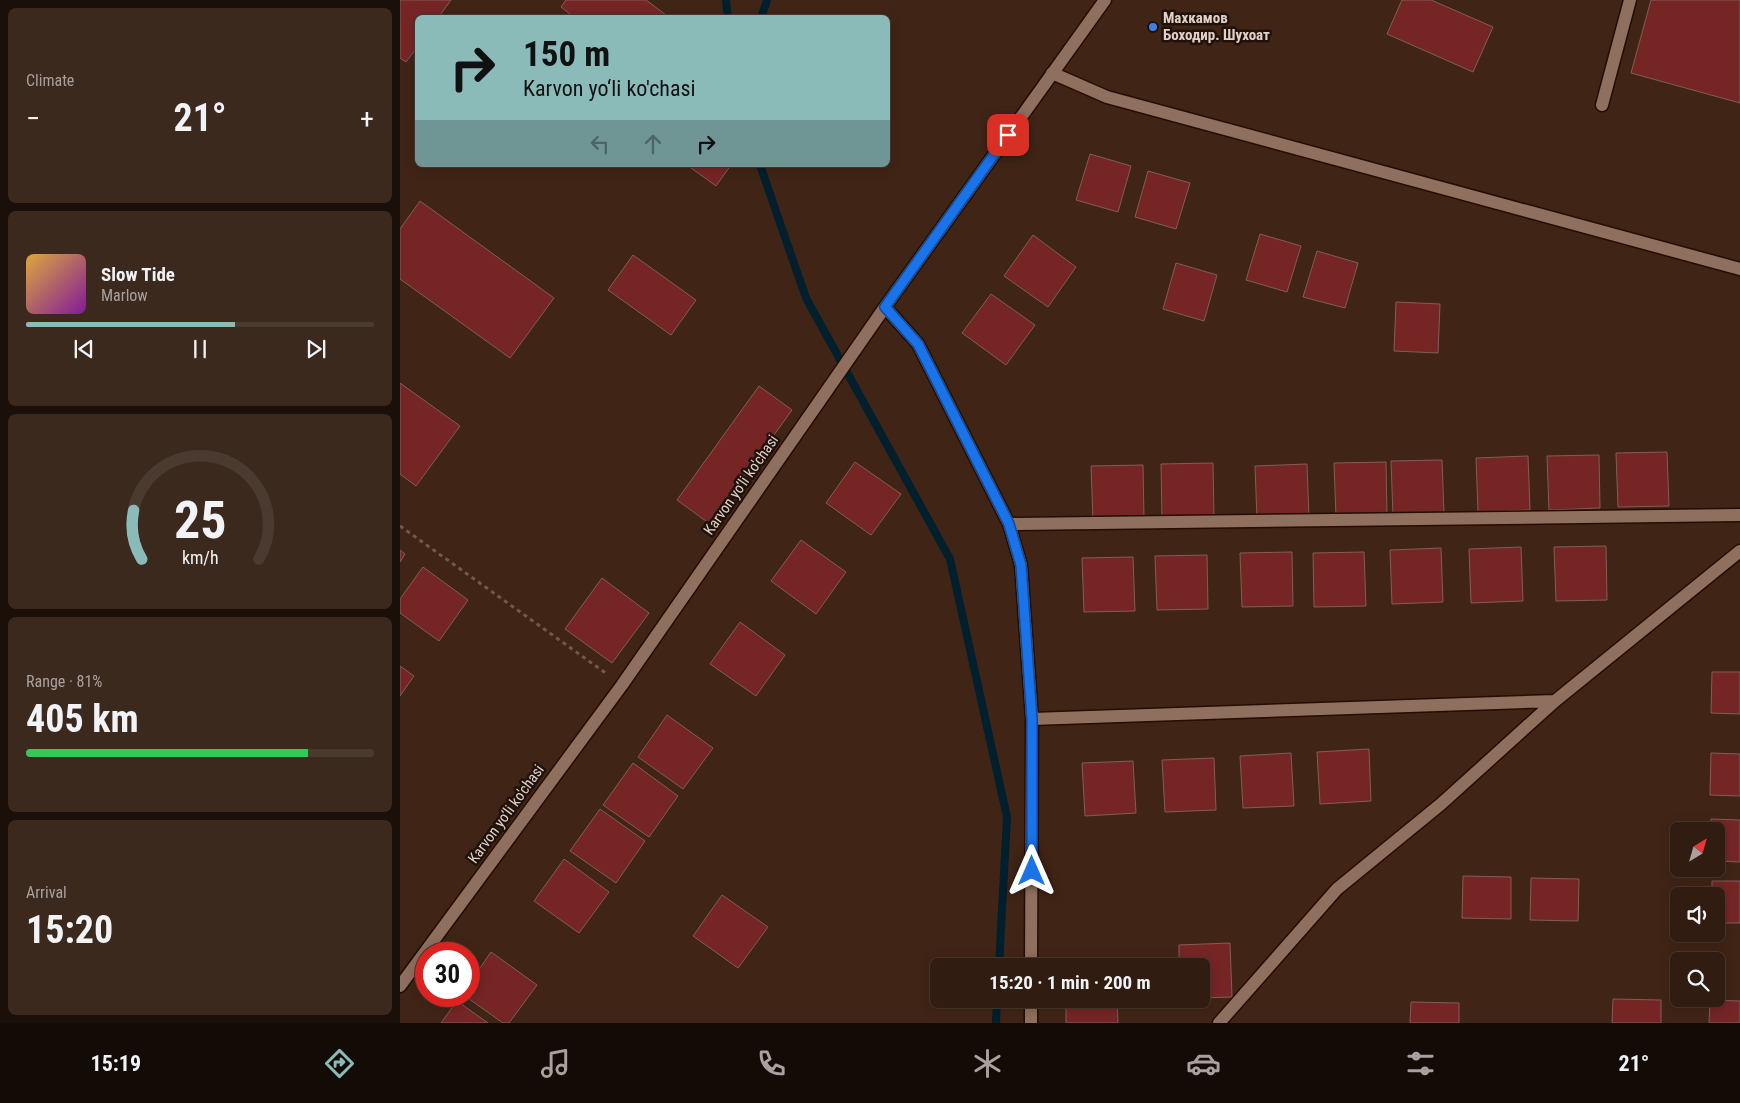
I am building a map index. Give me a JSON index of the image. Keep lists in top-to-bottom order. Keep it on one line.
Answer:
{"streets":{"street":["Karvon yo‘li ko'chasi"]},"places":["Махкамов Боходир. Шухоат"],"north":"top right","page":{"tile":["Climate",["Range · 81%","405 km"],["Arrival","15:20"]],"turn":["150 m","Karvon yo‘li ko'chasi"],"heat":["−","21°","+"],"song":["Slow Tide","Marlow"],"limit":"30","trip":"15:20 · 1 min · 200 m","tabs":["15:19","21°"],"gauge":["25","km/h"]}}
